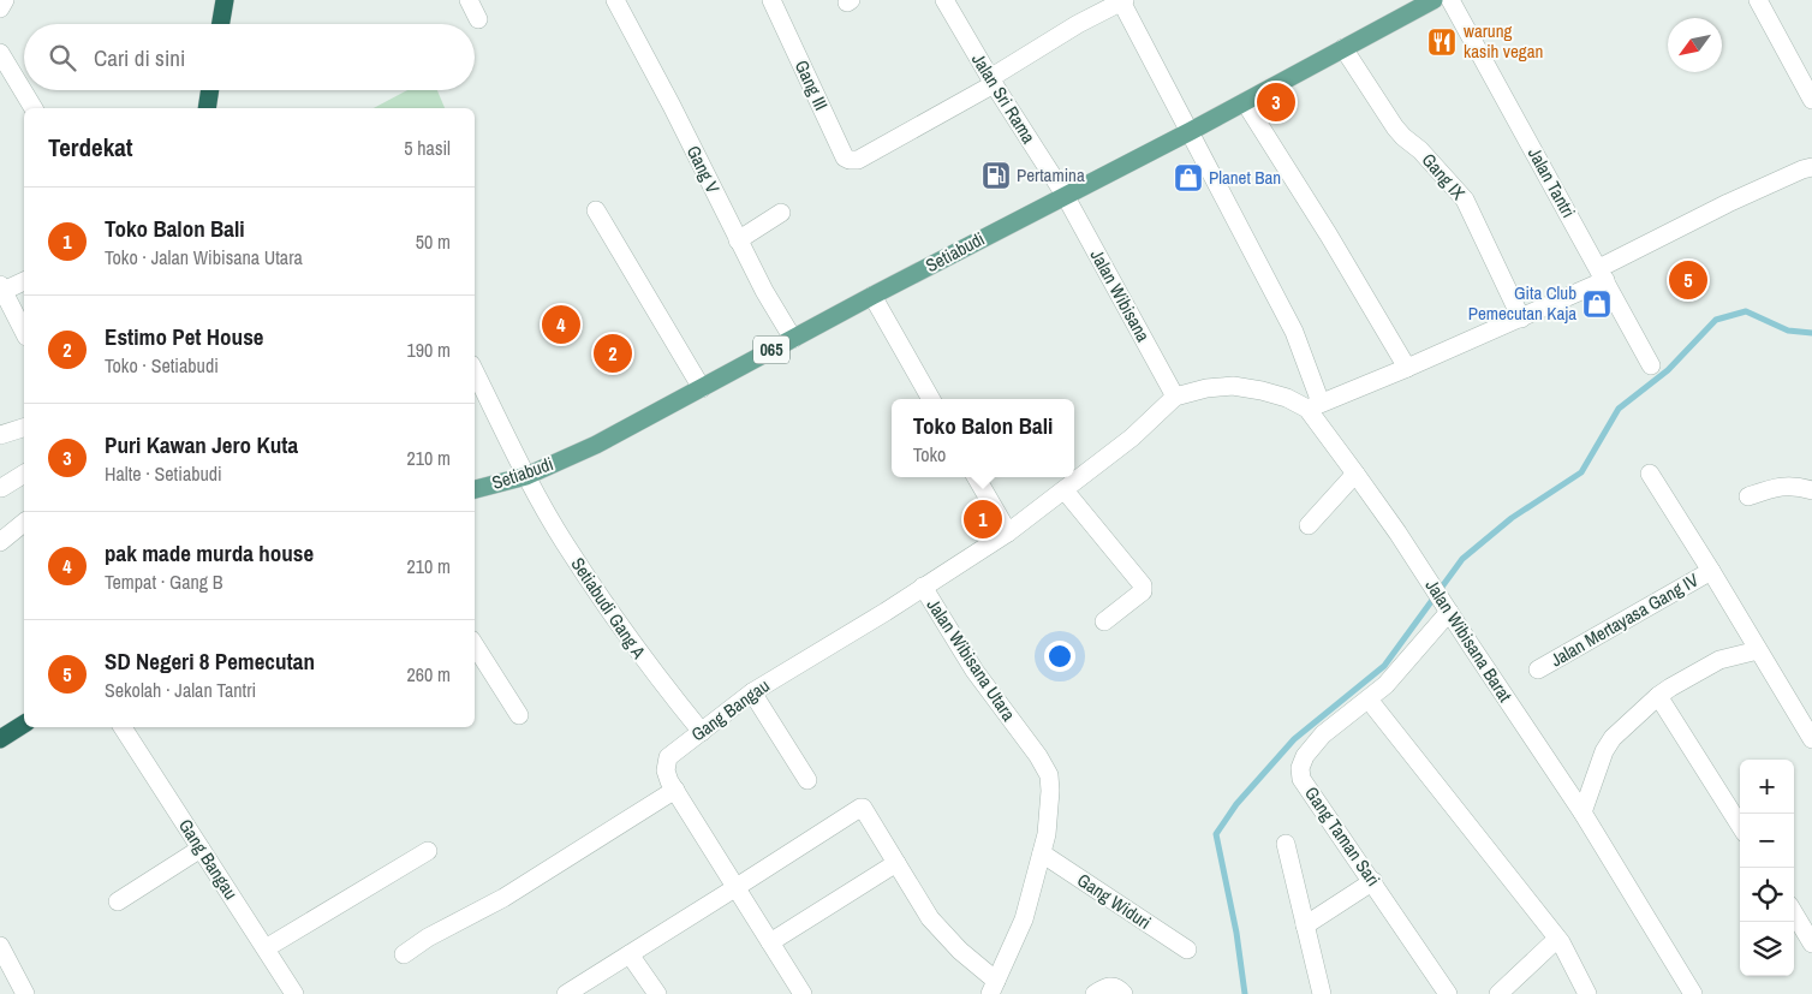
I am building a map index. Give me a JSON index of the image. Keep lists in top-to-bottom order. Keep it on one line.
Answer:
{"streets":{"main road":["Setiabudi","065"],"street":["Gang III","Jalan Sri Rama","Gang V","Gang IX","Jalan Tantri","Jalan Wibisana","Setiabudi Gang A","Jalan Mertayasa Gang IV","Jalan Wibisana Barat","Jalan Wibisana Utara","Gang Bangau","Gang Taman Sari","Gang Widuri"]},"crossings":[["Gang III","Jalan Sri Rama"],["Jalan Sri Rama","Setiabudi"],["Jalan Sri Rama","Jalan Wibisana"],["Gang V","Setiabudi"],["Gang IX","Setiabudi"],["Setiabudi","Jalan Wibisana"],["Setiabudi","Setiabudi Gang A"],["Jalan Wibisana","Jalan Wibisana Barat"],["Jalan Wibisana","Jalan Wibisana Utara"],["Setiabudi Gang A","Gang Bangau"],["Jalan Wibisana Barat","Jalan Wibisana Utara"],["Jalan Wibisana Barat","Gang Taman Sari"],["Jalan Wibisana Utara","Gang Bangau"],["Jalan Wibisana Utara","Gang Widuri"]],"places":{"restaurant":["warung kasih vegan"],"fuel station":["Pertamina"],"shop":["Planet Ban","Gita Club Pemecutan Kaja"]},"north":"bottom left","page":{"search":"Cari di sini","pins":["3","5","4","2","1"],"heading":["Terdekat","5 hasil"],"list":[{"mark":"1","name":"Toko Balon Bali","note":"Toko · Jalan Wibisana Utara","value":"50 m"},{"mark":"2","name":"Estimo Pet House","note":"Toko · Setiabudi","value":"190 m"},{"mark":"3","name":"Puri Kawan Jero Kuta","note":"Halte · Setiabudi","value":"210 m"},{"mark":"4","name":"pak made murda house","note":"Tempat · Gang B","value":"210 m"},{"mark":"5","name":"SD Negeri 8 Pemecutan","note":"Sekolah · Jalan Tantri","value":"260 m"}],"popup":["Toko Balon Bali","Toko"],"map_buttons":["+","−"]}}
